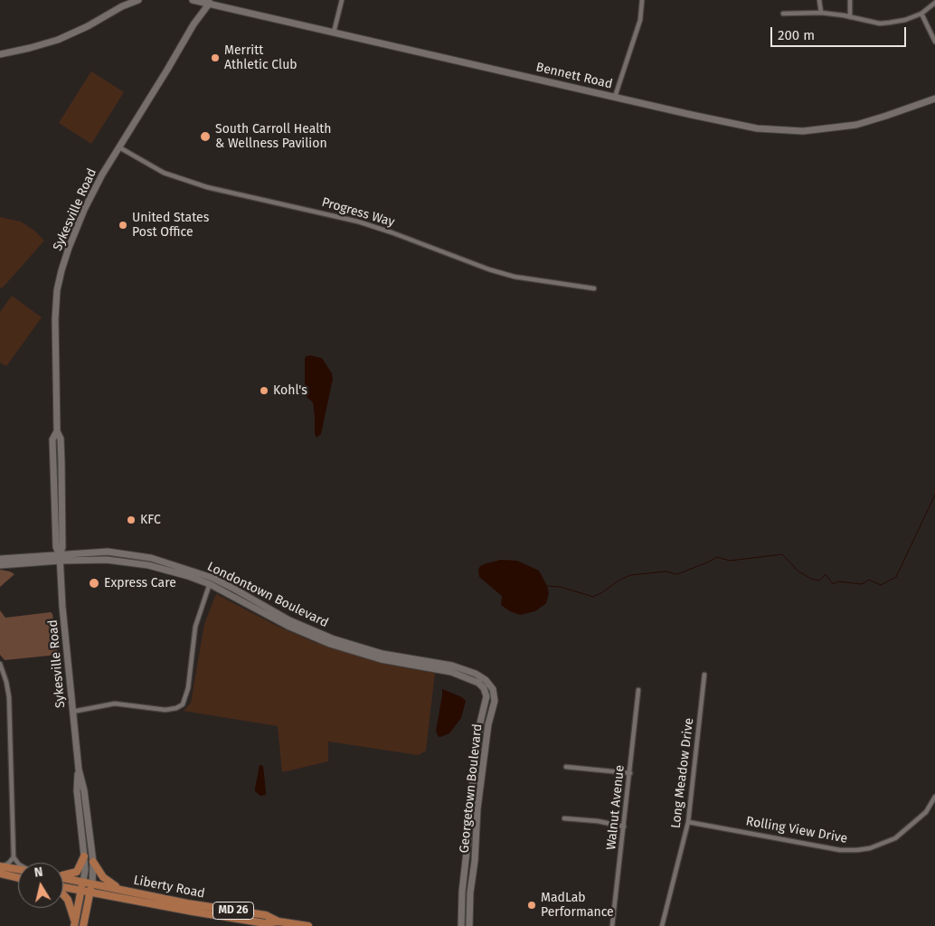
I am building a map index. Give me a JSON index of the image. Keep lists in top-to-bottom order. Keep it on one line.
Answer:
{"streets":{"main road":["Sykesville Road","Liberty Road","MD 26"],"street":["Bennett Road","Progress Way","Londontown Boulevard","Long Meadow Drive","Georgetown Boulevard","Walnut Avenue","Rolling View Drive"]},"crossings":[["Bennett Road","Sykesville Road"],["Sykesville Road","Progress Way"],["Sykesville Road","Londontown Boulevard"],["Sykesville Road","Liberty Road"],["Londontown Boulevard","Georgetown Boulevard"],["Long Meadow Drive","Rolling View Drive"]],"places":["Merritt Athletic Club","South Carroll Health & Wellness Pavilion","United States Post Office","Kohl's","KFC","Express Care","MadLab Performance"],"scale_bar":"200 m","north":"top"}
